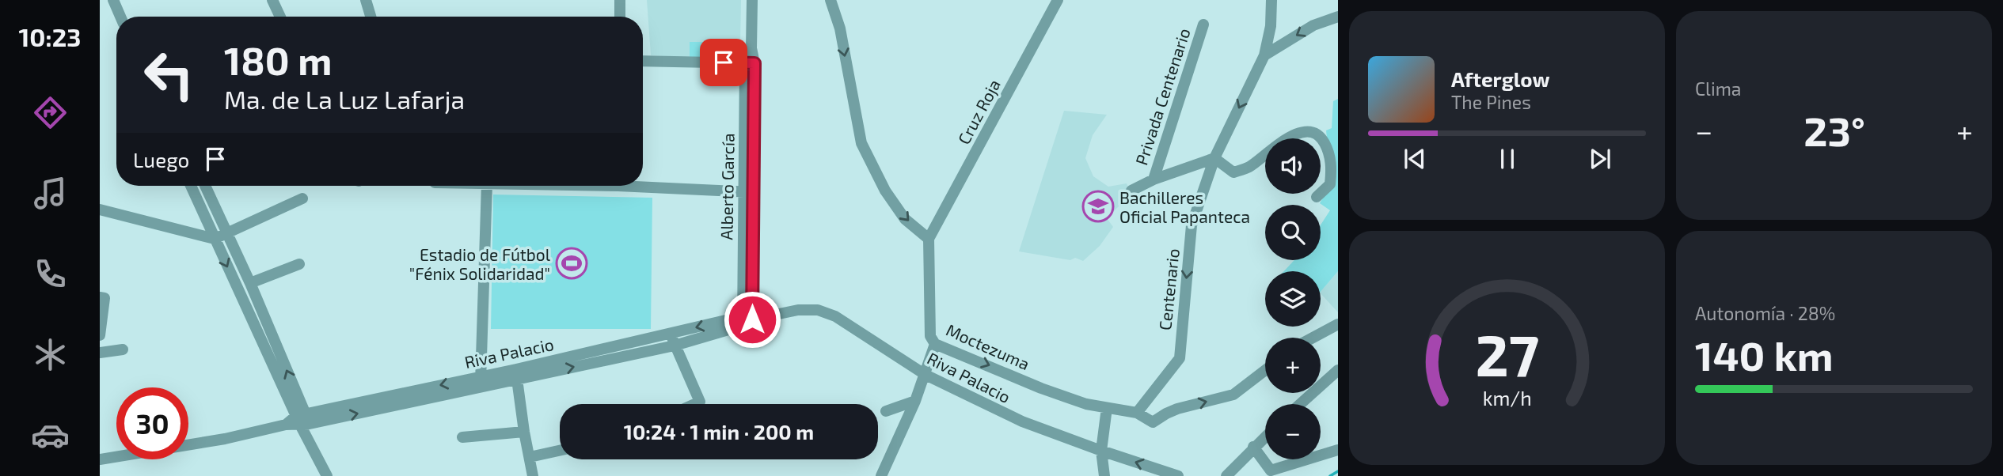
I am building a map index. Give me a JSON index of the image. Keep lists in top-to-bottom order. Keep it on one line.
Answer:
{"streets":{"street":["Privada Centenario","Cruz Roja","Alberto García","Centenario","Moctezuma","Riva Palacio"]},"crossings":[["Cruz Roja","Moctezuma"],["Alberto García","Riva Palacio"],["Centenario","Moctezuma"]],"one_way":["Centenario","Moctezuma"],"places":{"school or university":["Bachilleres Oficial Papanteca"],"sports":["Estadio de Fútbol \"Fénix Solidaridad\""]},"page":{"tabs":"10:23","tile":["Clima",["Autonomía · 28%","140 km"]],"turn":["180 m","Ma. de La Luz Lafarja"],"song":["Afterglow","The Pines"],"heat":["−","23°","+"],"then":"Luego","map_buttons":["+","−"],"limit":"30","trip":"10:24 · 1 min · 200 m","gauge":["27","km/h"]}}
